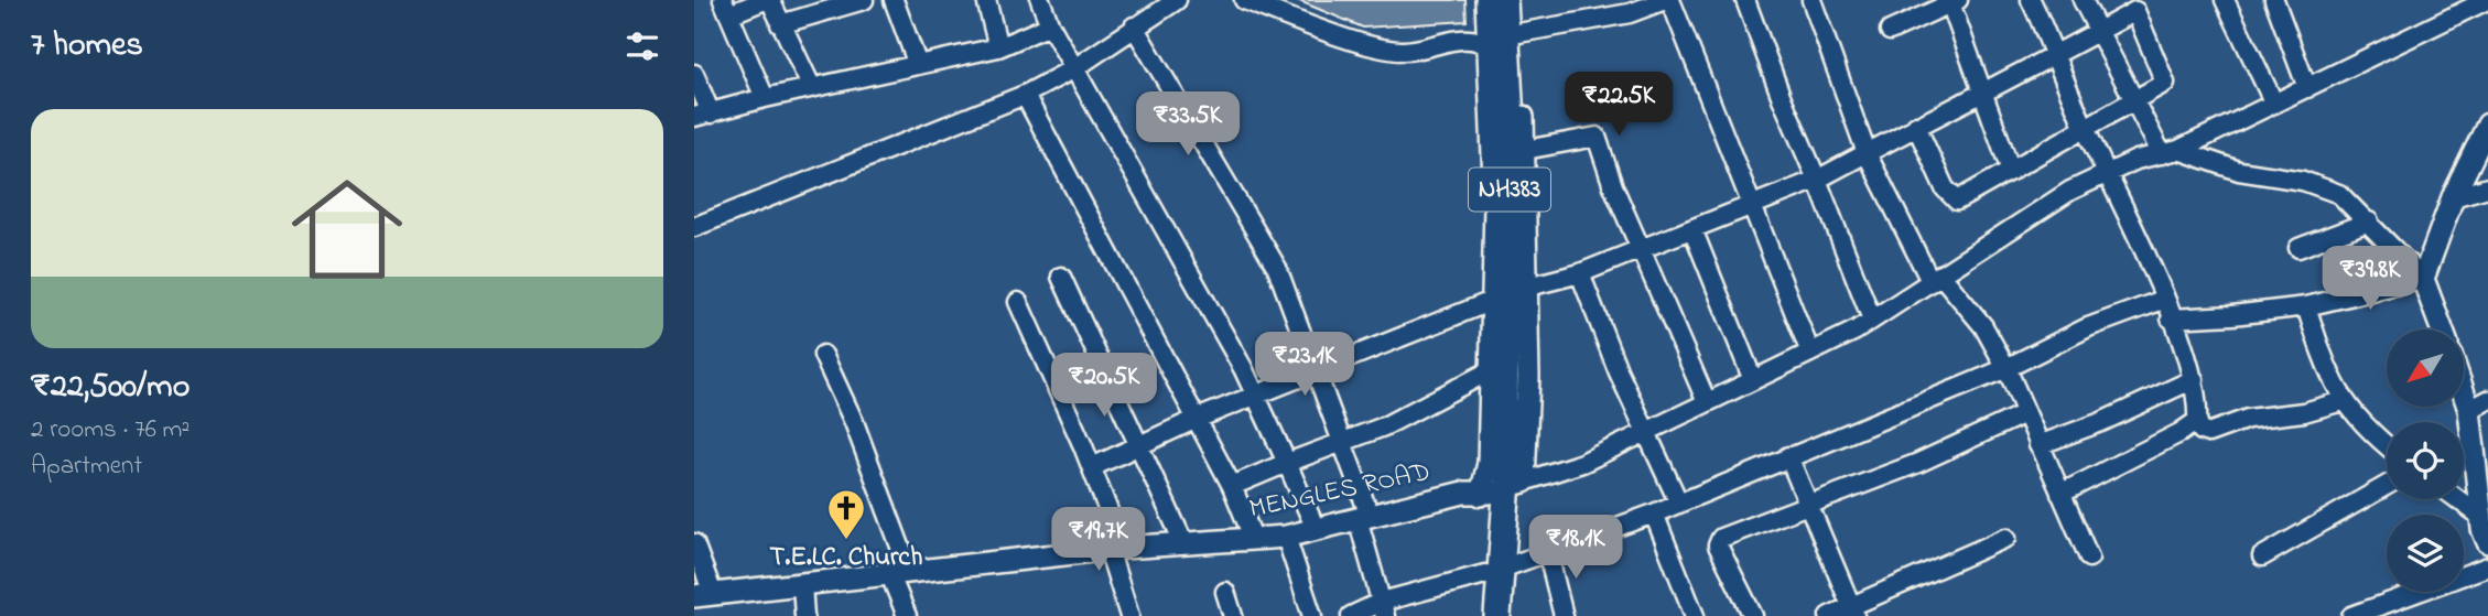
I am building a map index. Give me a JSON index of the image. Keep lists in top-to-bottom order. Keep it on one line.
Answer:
{"streets":{"highway":["NH383"],"main road":["MENGLES ROAD"]},"places":{"church":["T.E.LC. Church"]},"north":"bottom left","page":{"heading":"7 homes","price":["₹22.5K","₹33.5K","₹39.8K","₹23.1K","₹20.5K","₹19.7K","₹18.1K"],"list":[{"name":"₹22,500/mo","note":"2 rooms · 76 m² · Apartment"}]}}
